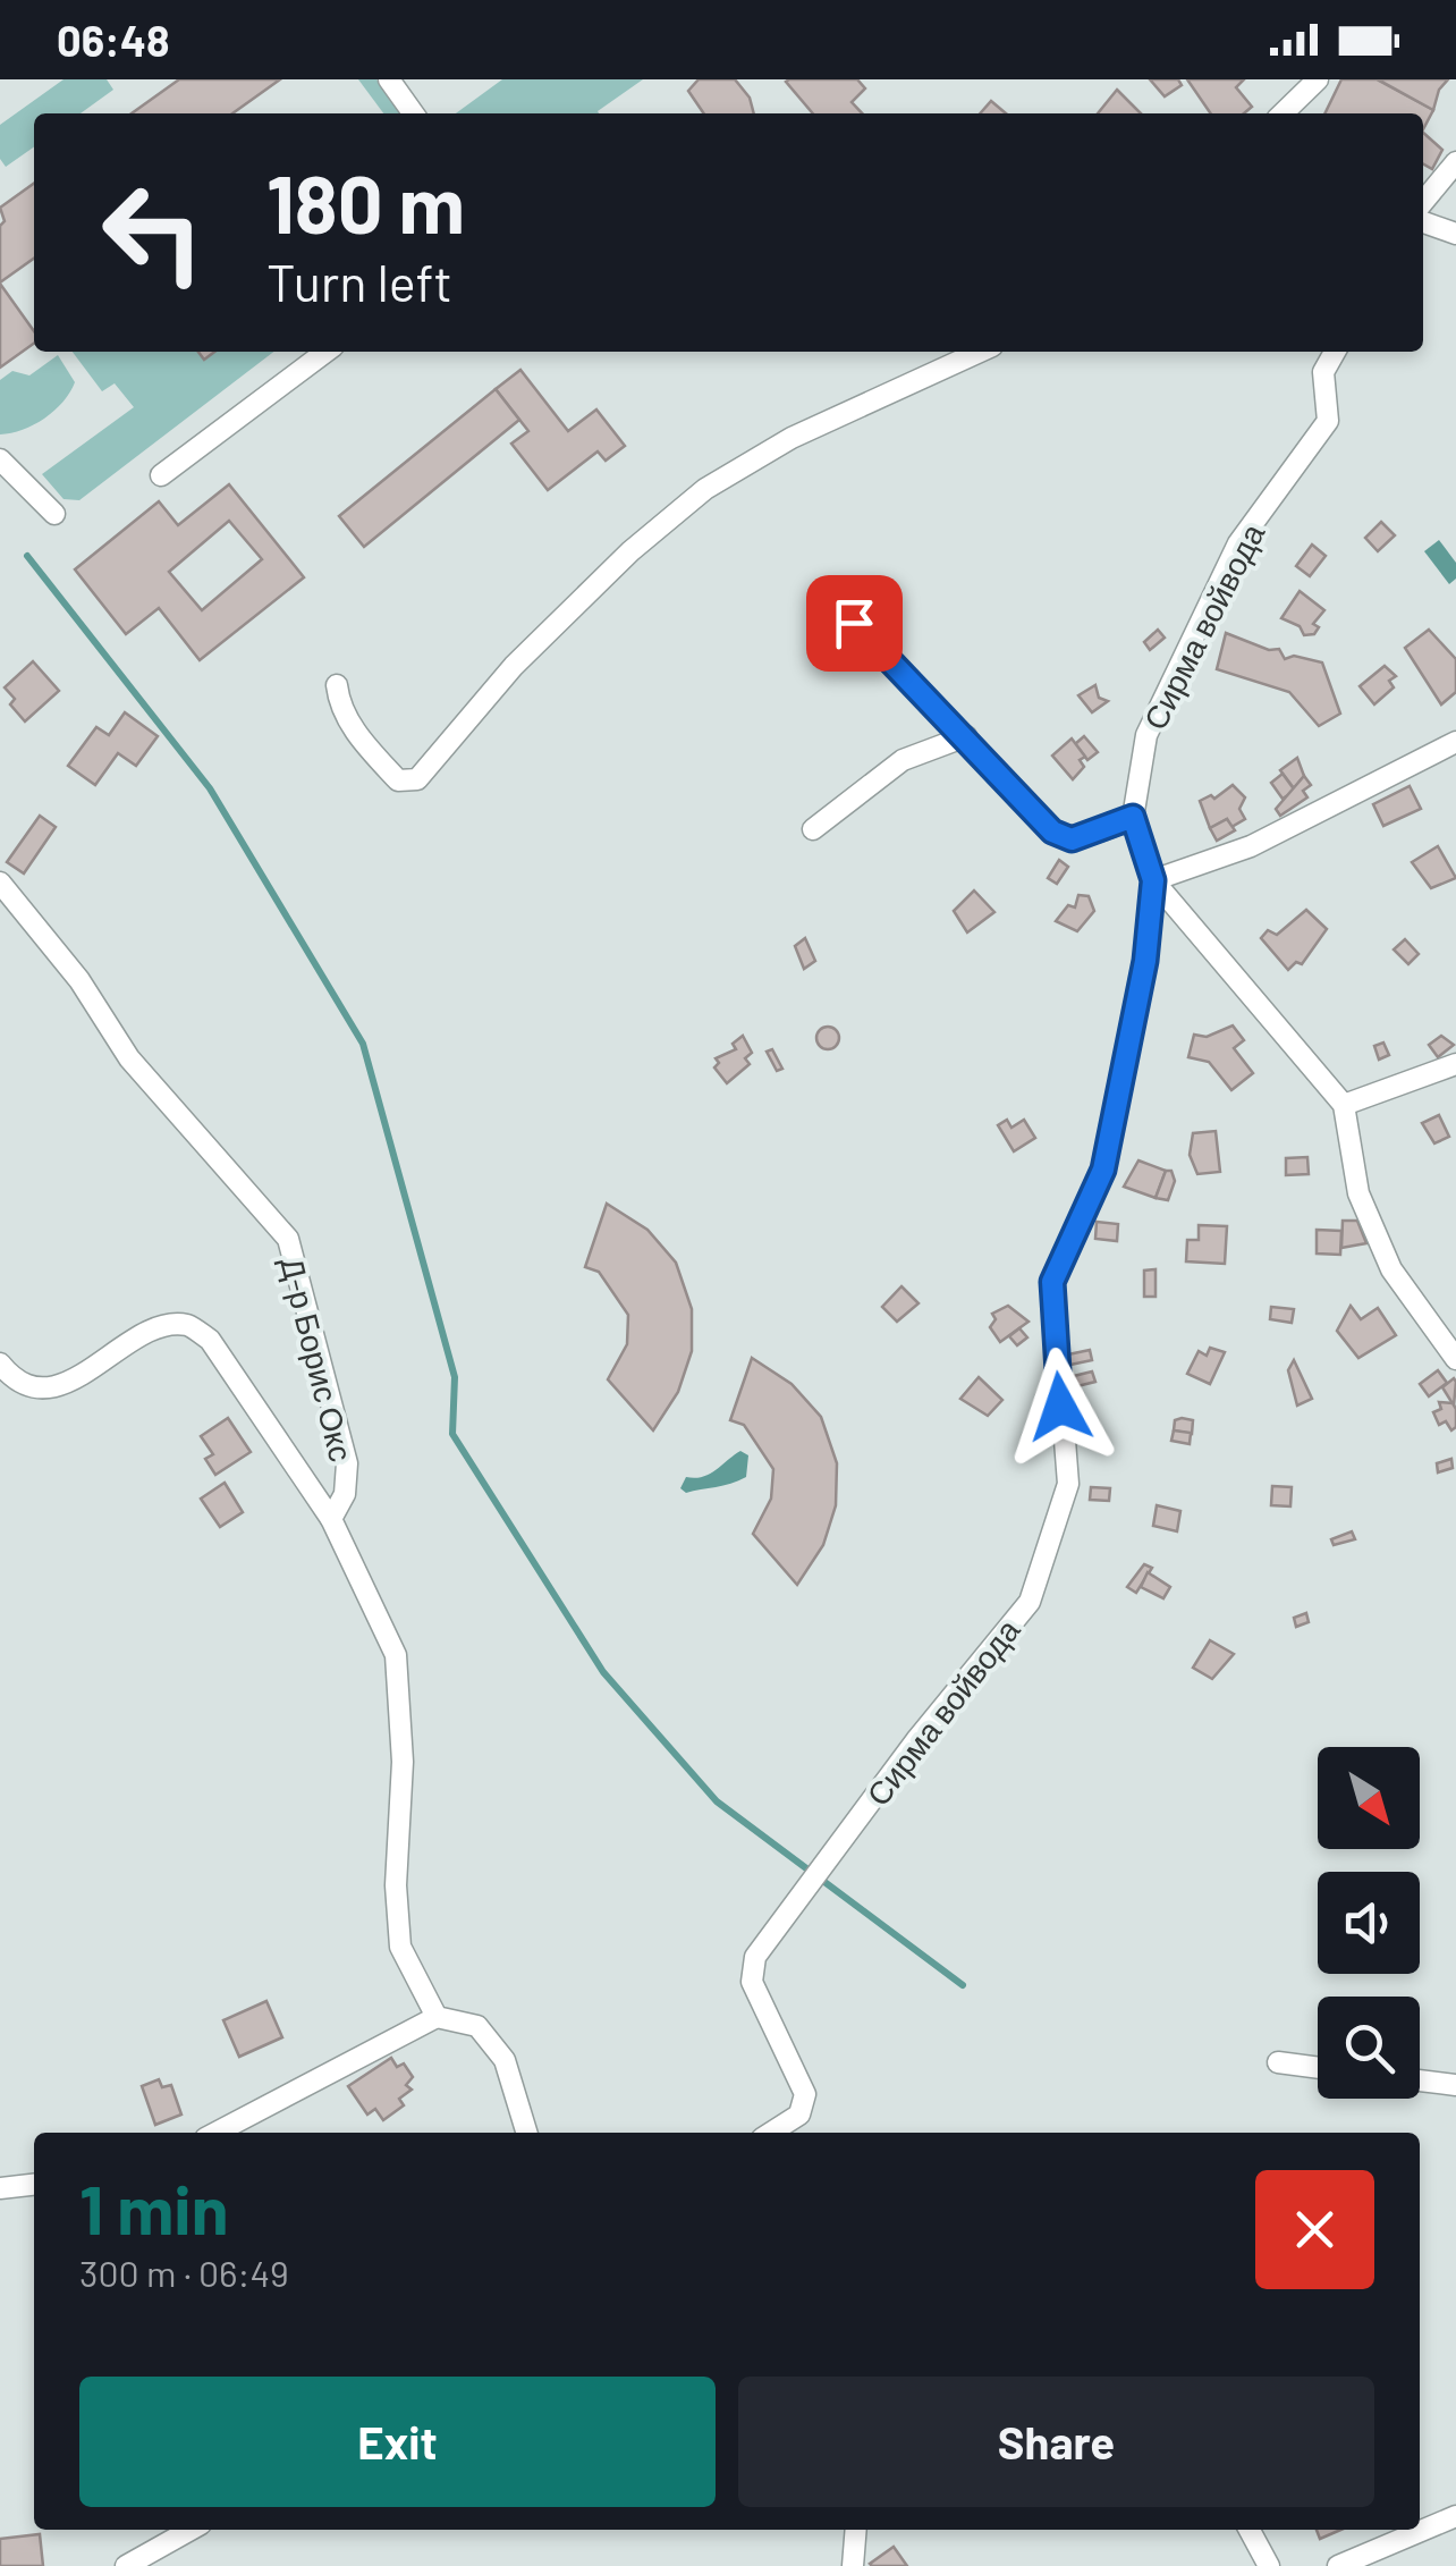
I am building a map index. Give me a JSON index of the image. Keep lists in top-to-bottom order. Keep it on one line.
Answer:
{"streets":{"street":["Сирма войвода","Д-р Борис Окс"]},"north":"bottom right","page":{"status":"06:48","turn":["180 m","Turn left"],"heading":["1 min","300 m · 06:49"],"buttons":["Exit","Share"]}}
